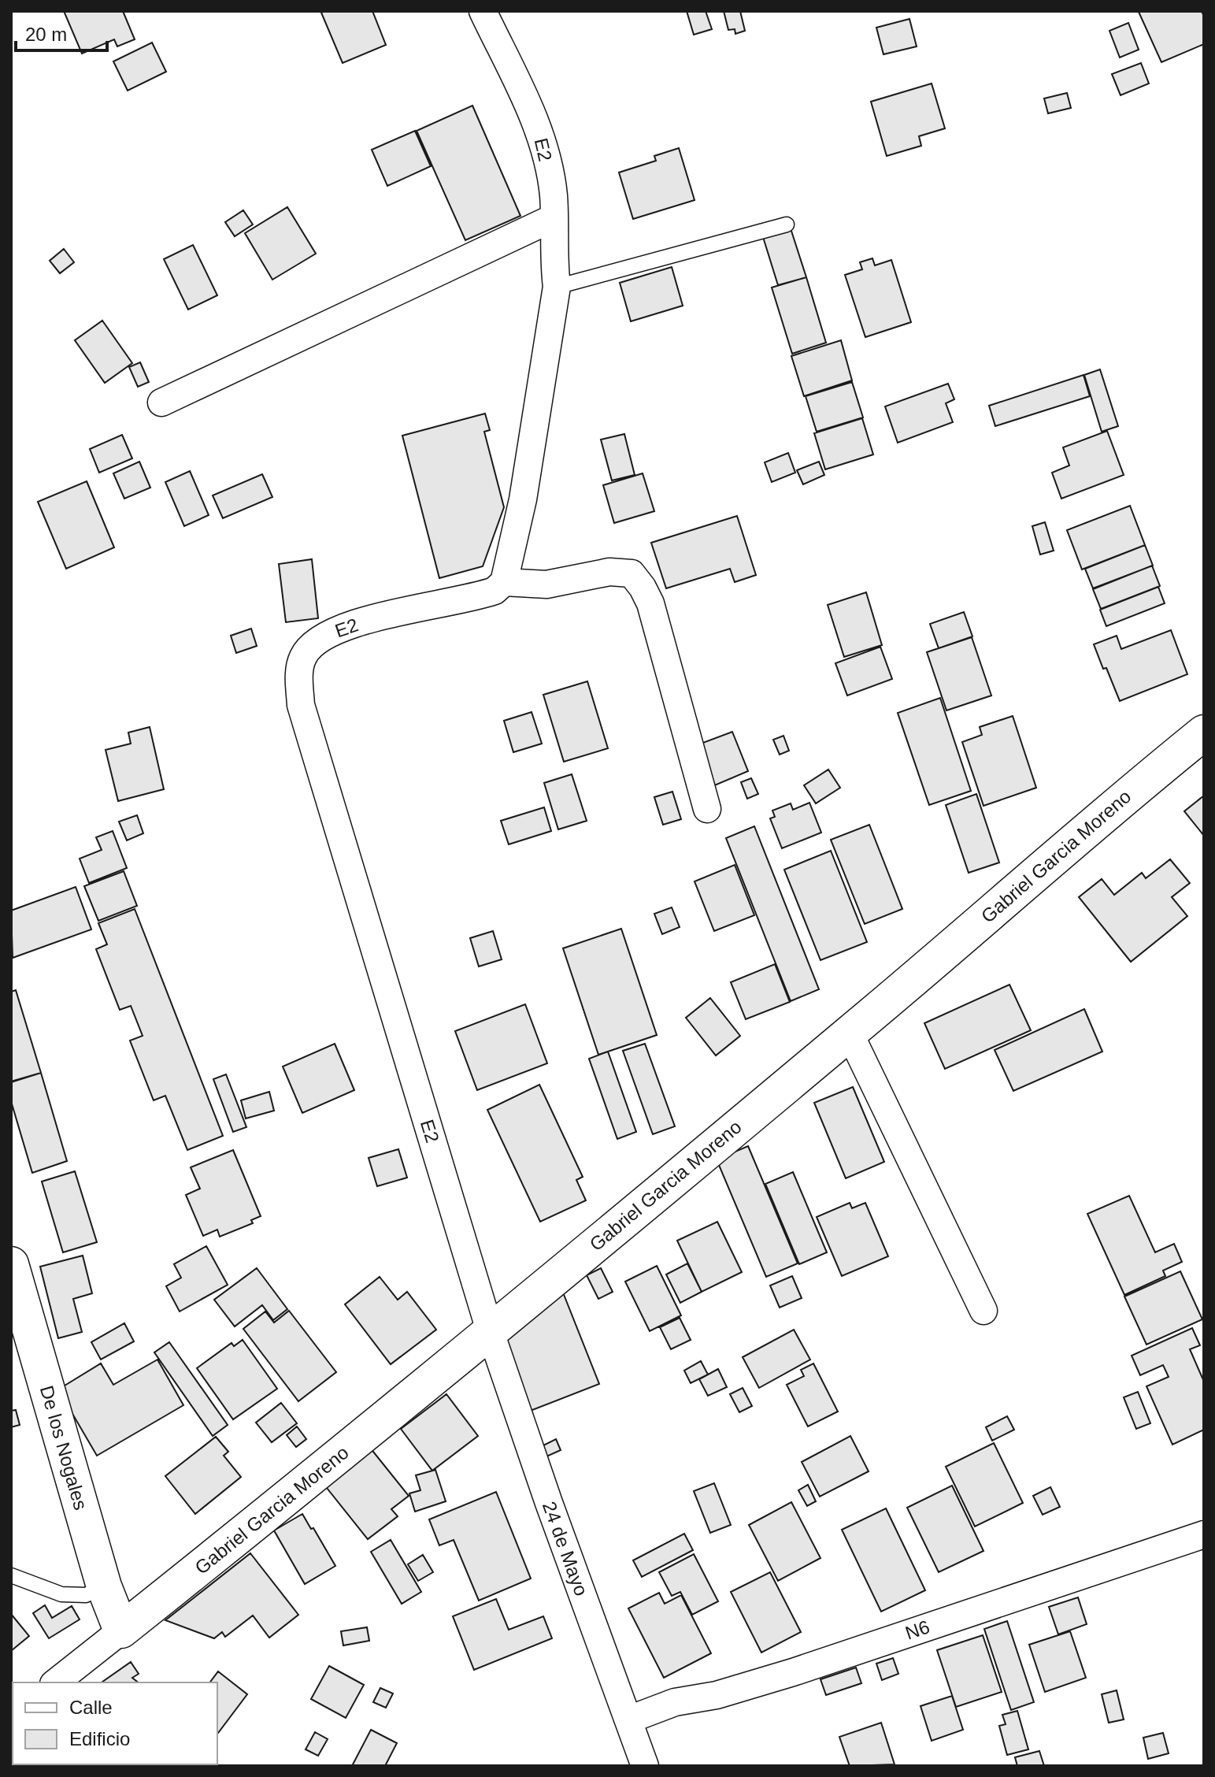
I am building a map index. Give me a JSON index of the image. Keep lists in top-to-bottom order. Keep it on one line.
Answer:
{"streets":{"street":["E2","Gabriel Garcia Moreno","De los Nogales","24 de Mayo","N6"]},"crossings":[["E2","Gabriel Garcia Moreno"],["E2","24 de Mayo"],["Gabriel Garcia Moreno","De los Nogales"],["Gabriel Garcia Moreno","24 de Mayo"],["24 de Mayo","N6"]],"legend":["Calle","Edificio"],"scale_bar":"20 m"}
